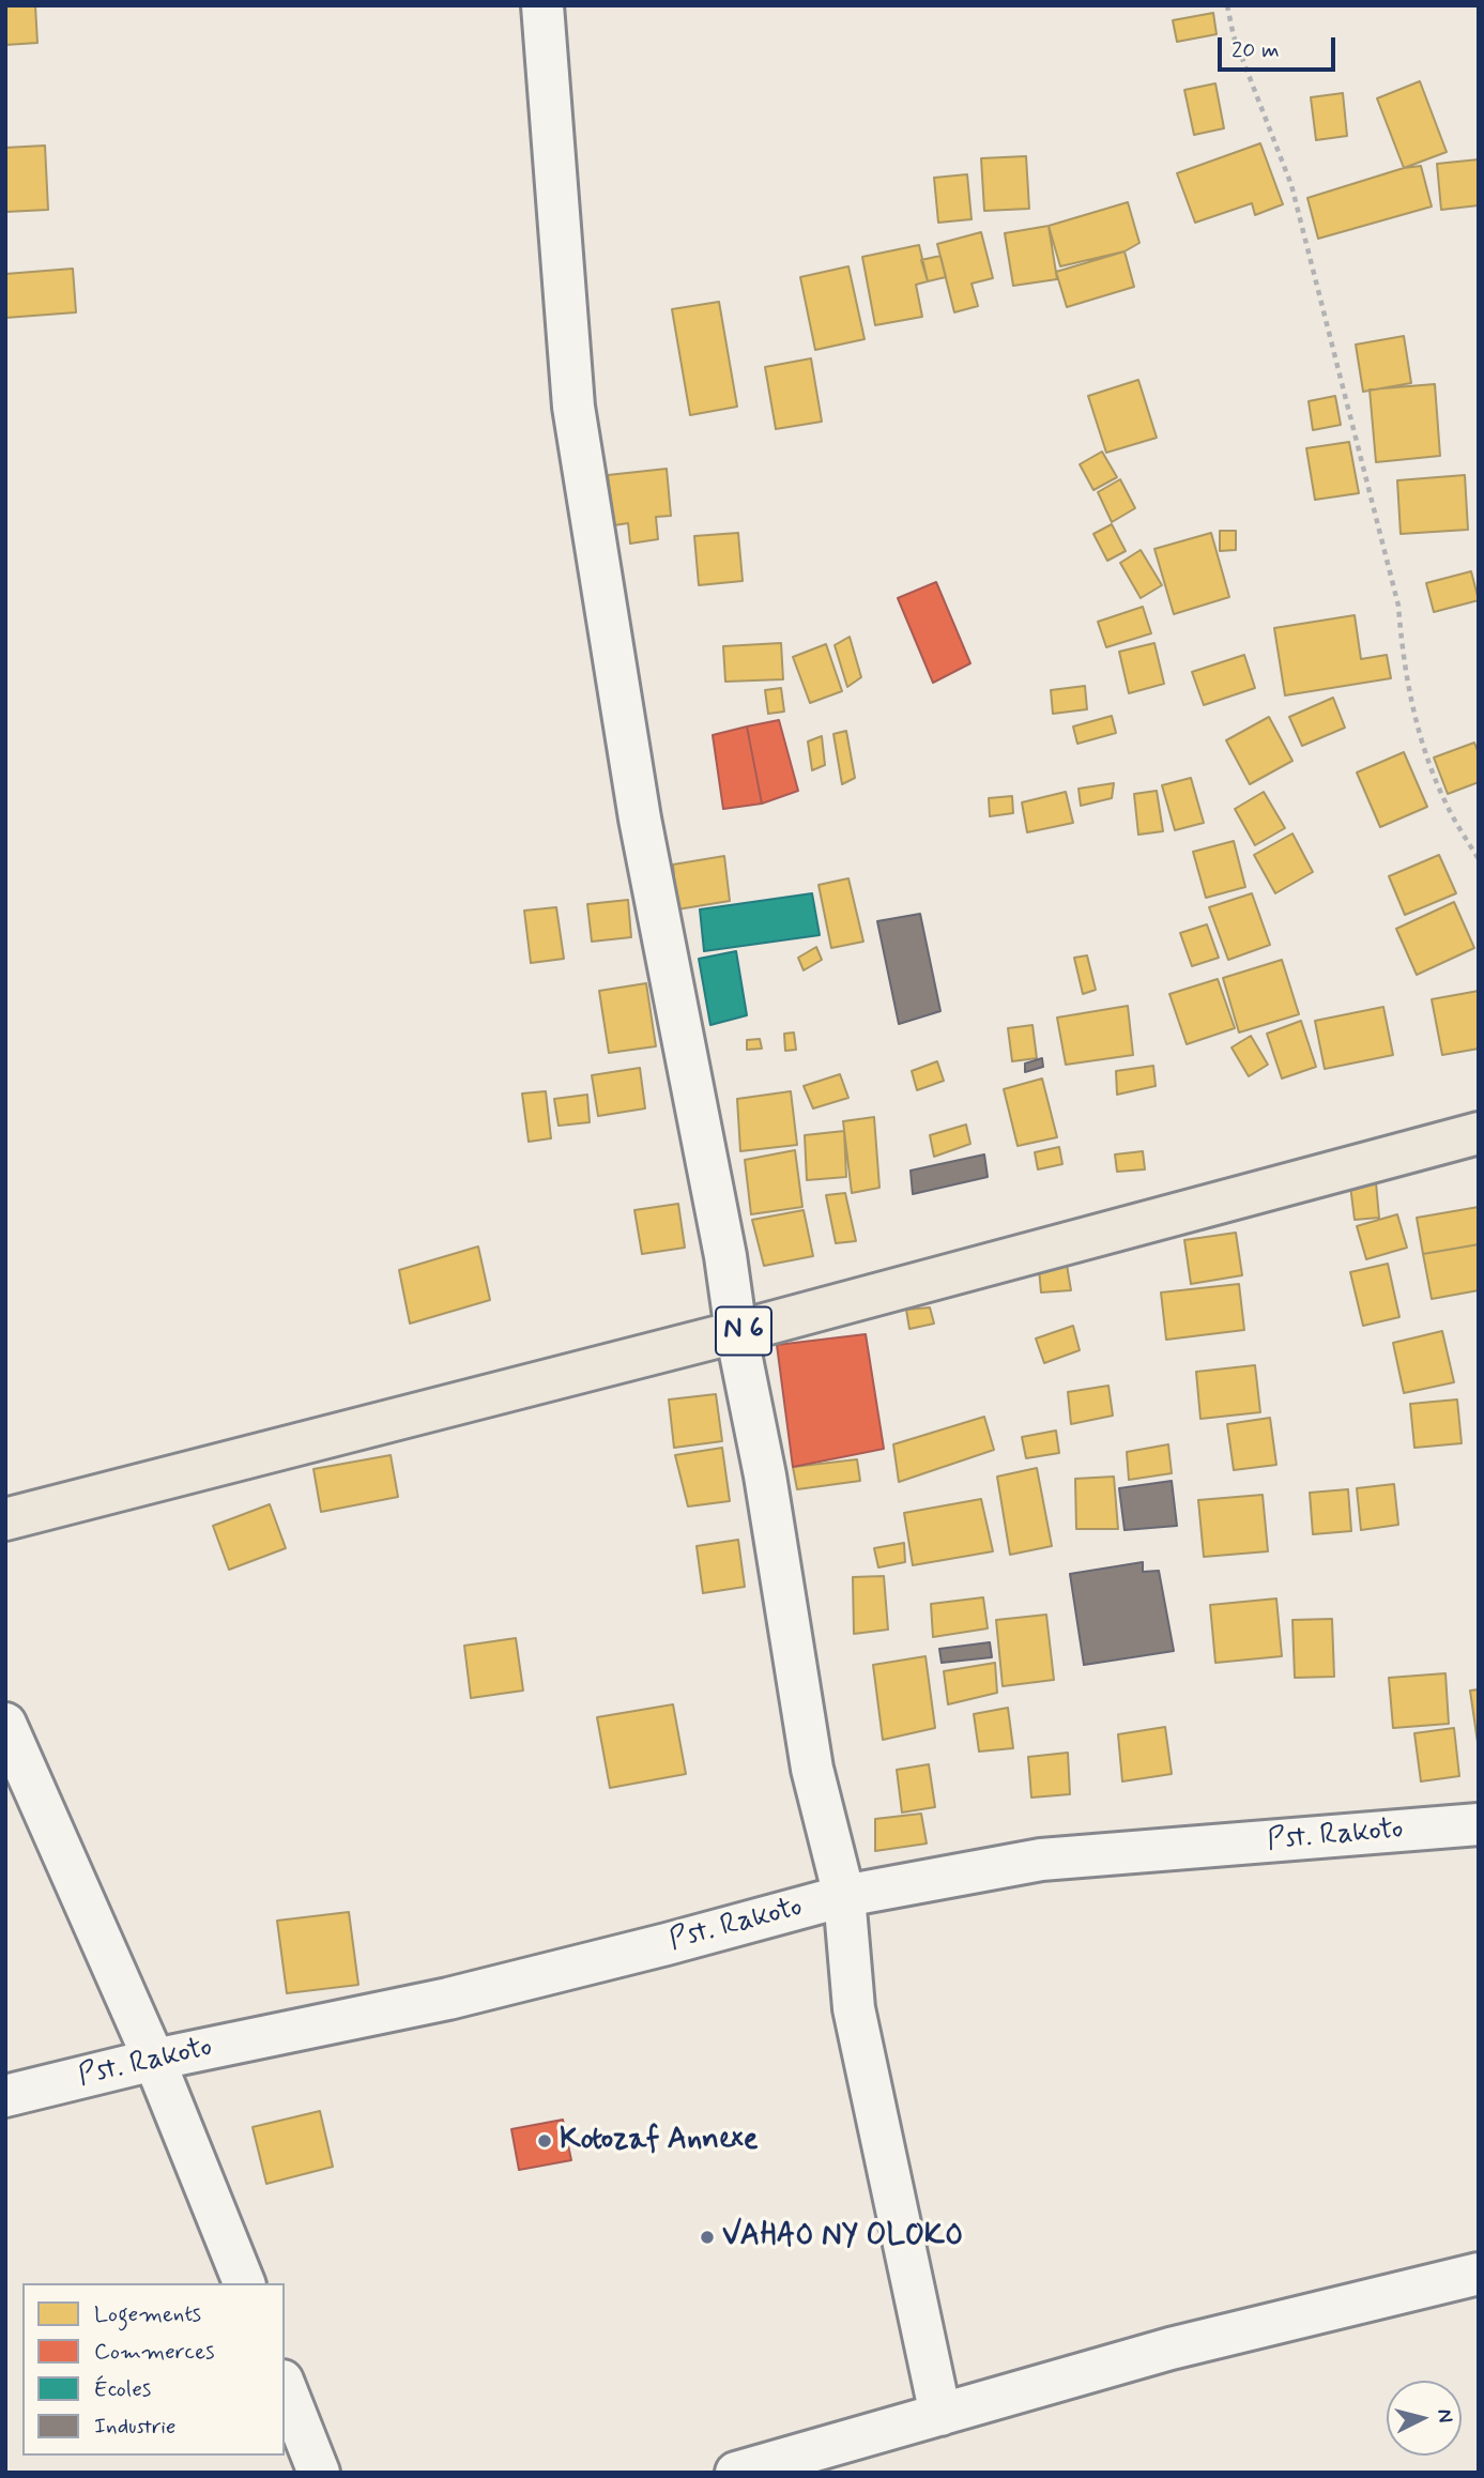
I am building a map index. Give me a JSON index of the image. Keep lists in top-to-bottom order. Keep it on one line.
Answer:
{"streets":{"main road":["N 6"],"street":["Pst. Rakoto"]},"places":["Kotozaf Annexe","VAHAO NY OLOKO"],"legend":["Logements","Commerces","Écoles","Industrie"],"scale_bar":"20 m","north":"right"}
